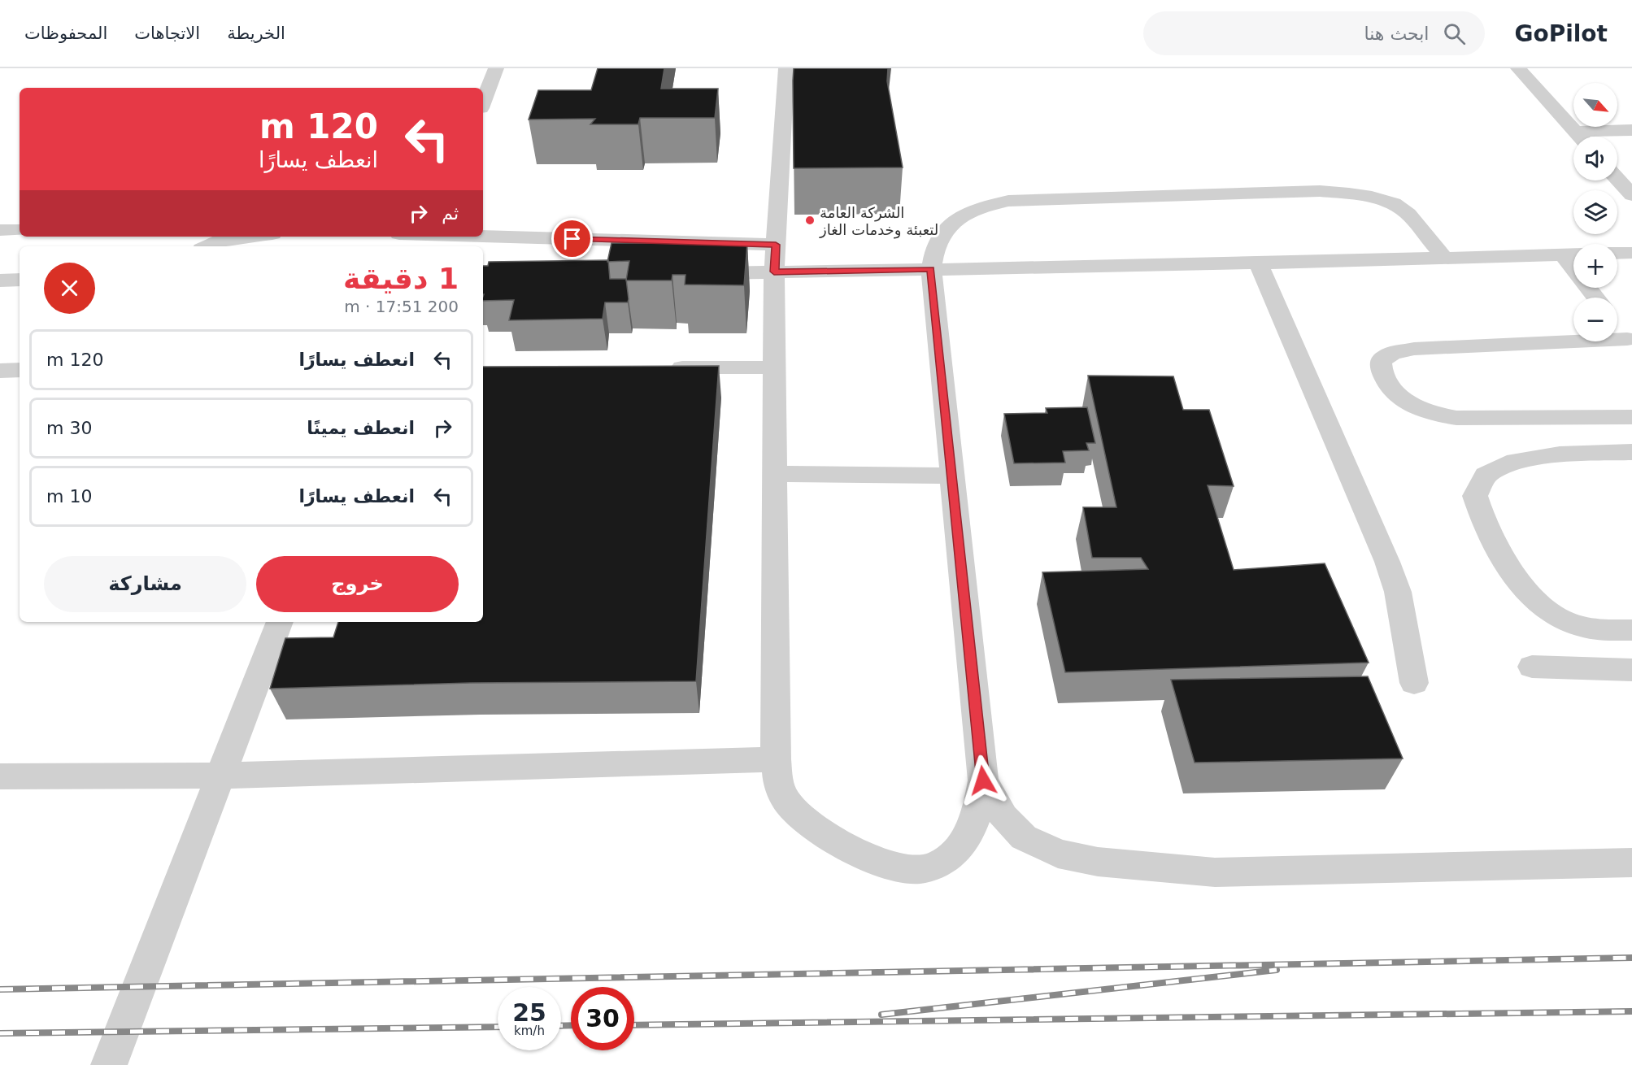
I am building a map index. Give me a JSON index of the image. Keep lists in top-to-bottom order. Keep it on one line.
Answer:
{"places":["الشركة العامة لتعبئة وخدمات الغاز"],"north":"bottom right","page":{"header":"GoPilot","search":"ابحث هنا","nav":["الخريطة","الاتجاهات","المحفوظات"],"map_buttons":["+","−"],"turn":["120 m","انعطف يسارًا"],"then":"ثم","heading":["1 دقيقة","200 m · 17:51"],"list":[{"name":"انعطف يسارًا","value":"120 m"},{"name":"انعطف يمينًا","value":"30 m"},{"name":"انعطف يسارًا","value":"10 m"}],"buttons":["خروج","مشاركة"],"speed":"25 km/h","limit":"30"}}
